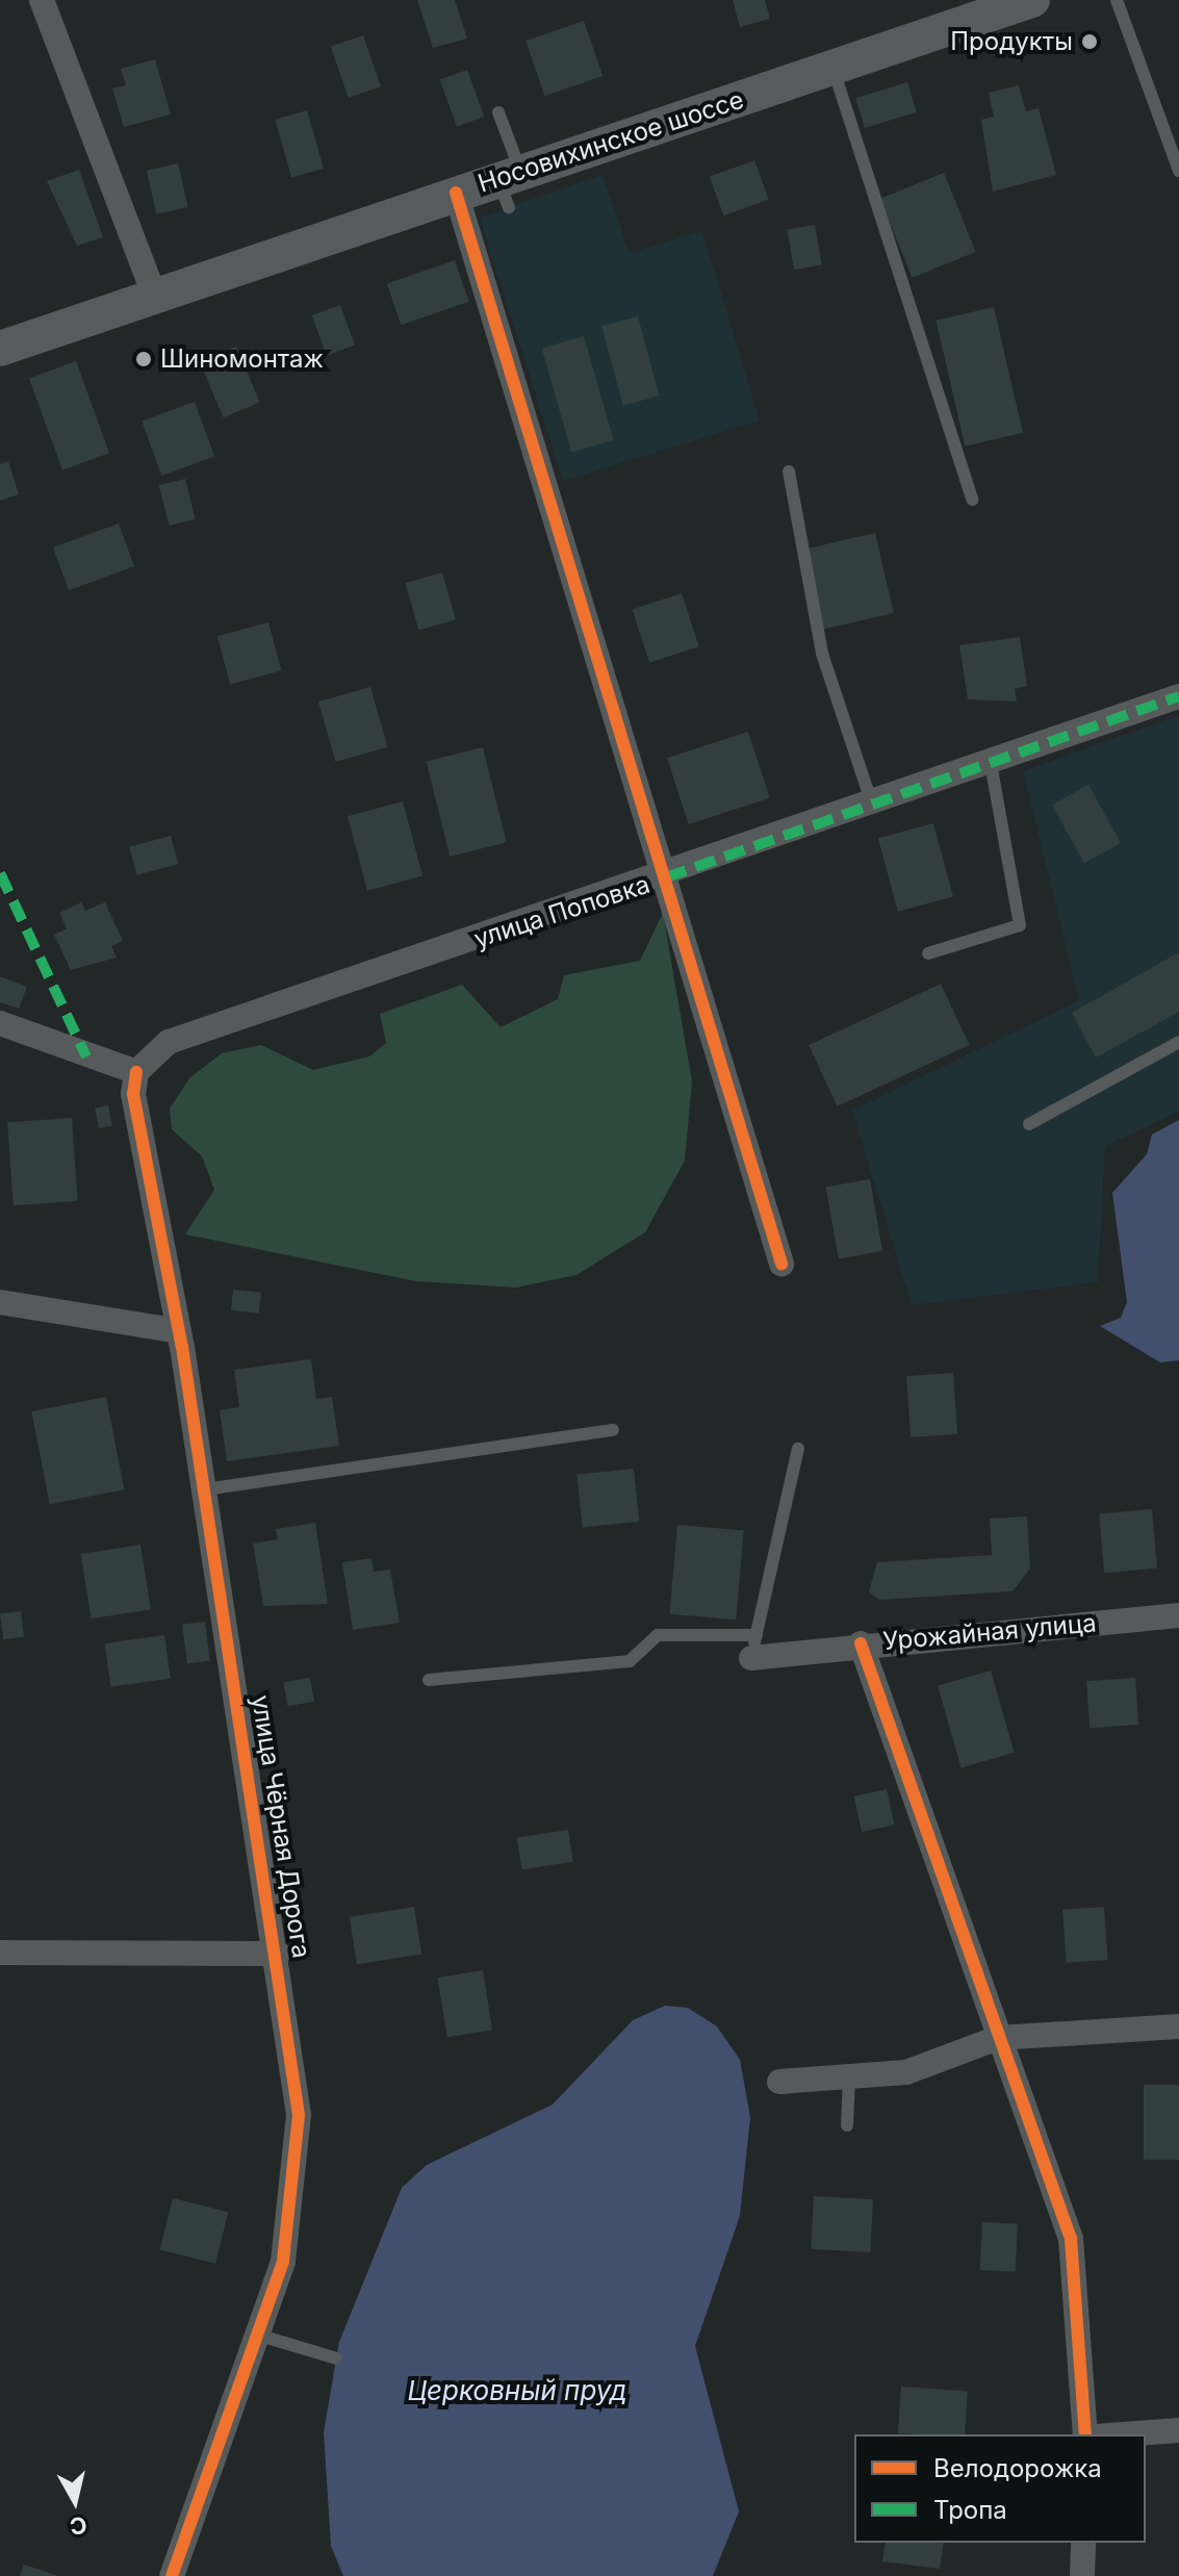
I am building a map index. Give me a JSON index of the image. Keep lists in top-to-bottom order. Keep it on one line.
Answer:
{"streets":{"main road":["Носовихинское шоссе"],"street":["улица Поповка","Урожайная улица","улица Чёрная Дорога"]},"crossings":[["улица Поповка","улица Чёрная Дорога"]],"water":["Церковный пруд"],"places":["Продукты","Шиномонтаж"],"legend":["Велодорожка","Тропа"],"north":"bottom"}
